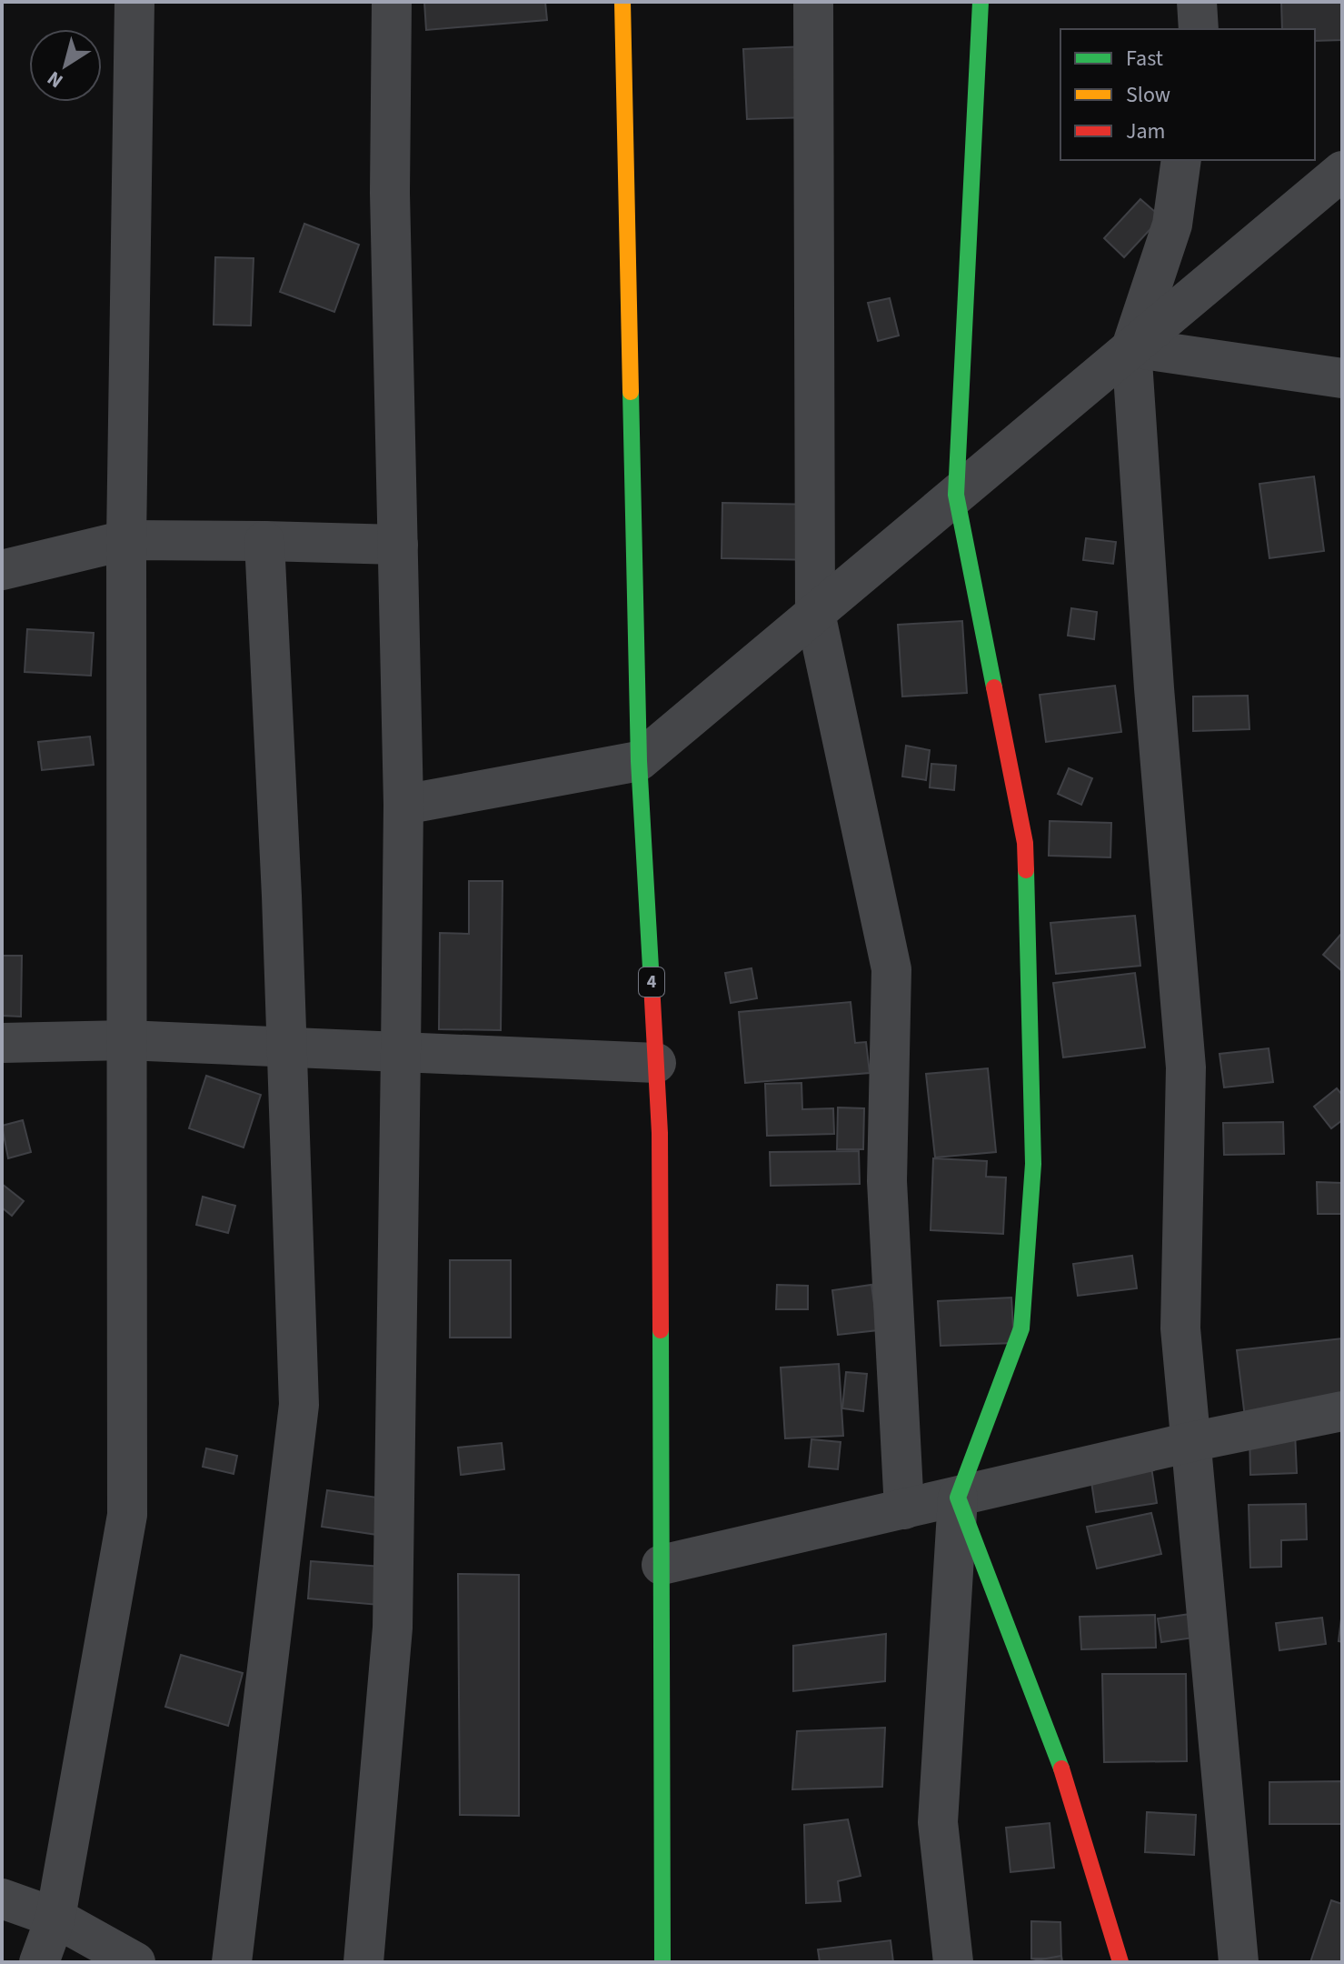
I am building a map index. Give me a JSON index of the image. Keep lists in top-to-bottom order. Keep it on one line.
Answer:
{"streets":{"main road":["4"]},"legend":["Fast","Slow","Jam"],"north":"bottom left"}
